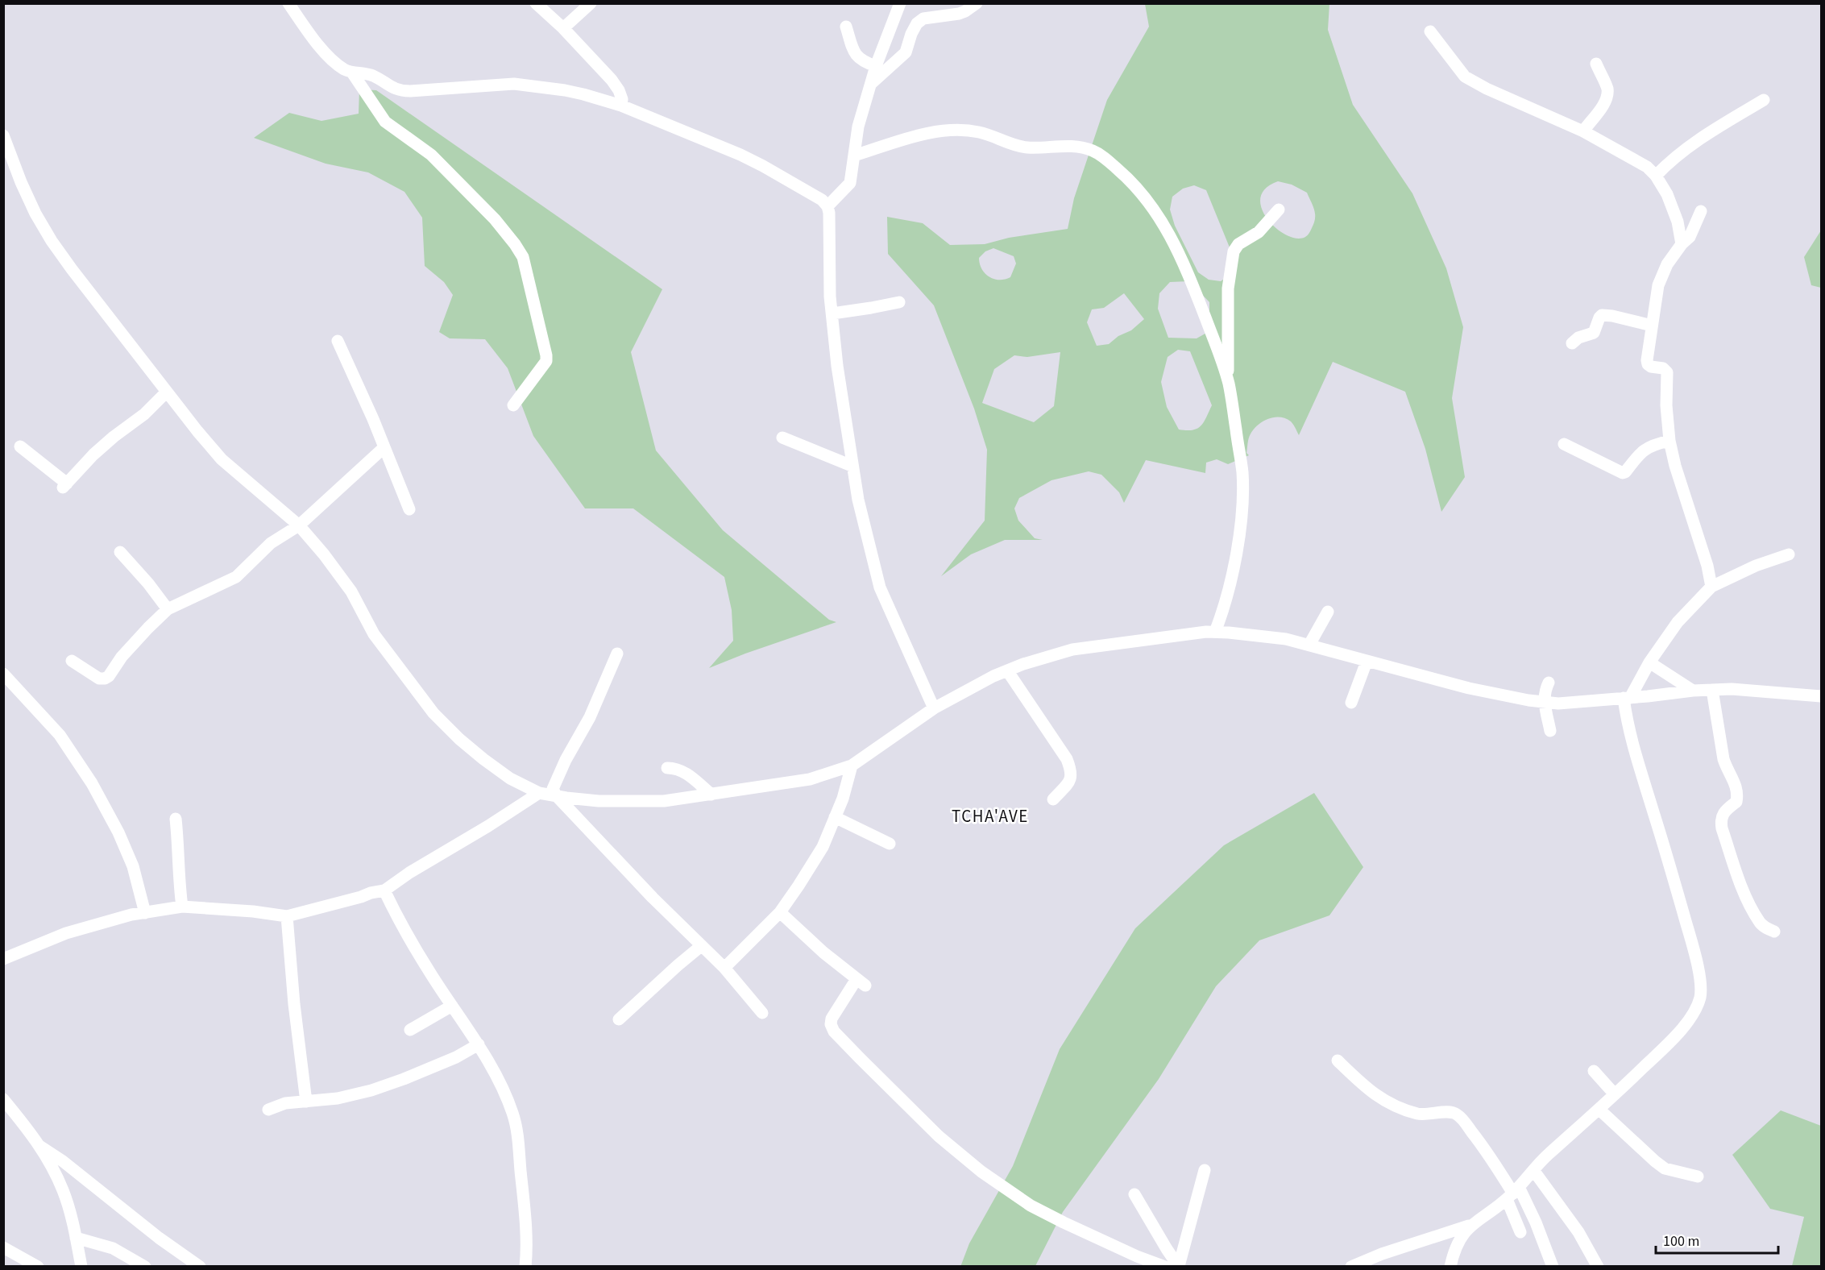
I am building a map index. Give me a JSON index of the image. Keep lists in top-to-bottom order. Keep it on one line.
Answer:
{"districts":["TCHA'AVE"],"scale_bar":"100 m"}
